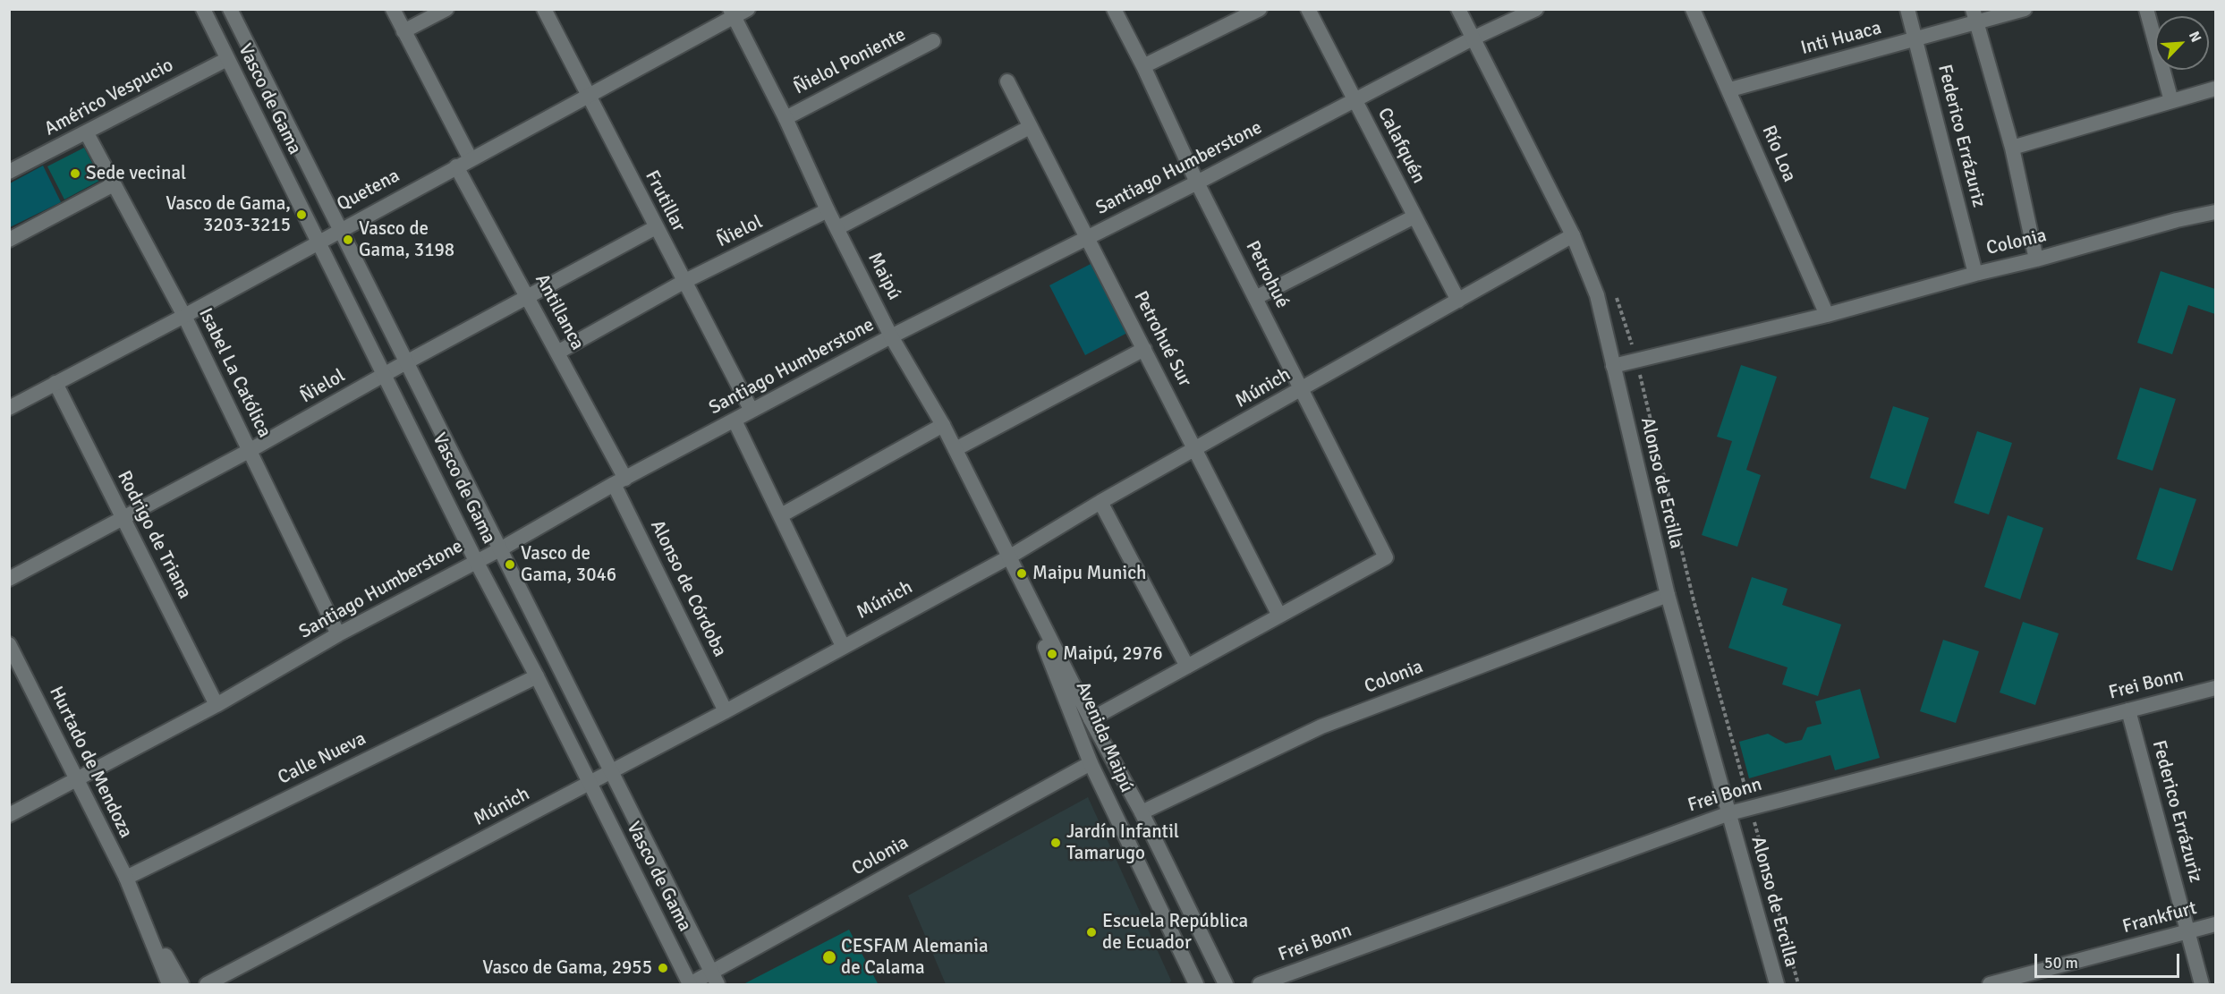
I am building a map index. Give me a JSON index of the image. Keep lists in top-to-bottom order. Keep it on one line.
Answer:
{"streets":{"street":["Inti Huaca","Ñielol Poniente","Américo Vespucio","Vasco de Gama","Federico Errázuriz","Calafquén","Río Loa","Santiago Humberstone","Quetena","Frutillar","Ñielol","Colonia","Petrohué","Maipú","Antillanca","Petrohué Sur","Isabel La Católica","Múnich","Alonso de Ercilla","Rodrigo de Triana","Alonso de Córdoba","Frei Bonn","Avenida Maipú","Calle Nueva","Hurtado de Mendoza","Frankfurt"]},"crossings":[["Inti Huaca","Federico Errázuriz"],["Inti Huaca","Río Loa"],["Ñielol Poniente","Maipú"],["Américo Vespucio","Vasco de Gama"],["Américo Vespucio","Isabel La Católica"],["Vasco de Gama","Santiago Humberstone"],["Vasco de Gama","Quetena"],["Vasco de Gama","Ñielol"],["Vasco de Gama","Colonia"],["Vasco de Gama","Múnich"],["Vasco de Gama","Calle Nueva"],["Federico Errázuriz","Colonia"],["Federico Errázuriz","Frei Bonn"],["Federico Errázuriz","Frankfurt"],["Calafquén","Santiago Humberstone"],["Calafquén","Múnich"],["Río Loa","Colonia"],["Santiago Humberstone","Frutillar"],["Santiago Humberstone","Petrohué"],["Santiago Humberstone","Maipú"],["Santiago Humberstone","Antillanca"],["Santiago Humberstone","Petrohué Sur"],["Santiago Humberstone","Isabel La Católica"],["Santiago Humberstone","Alonso de Ercilla"],["Santiago Humberstone","Rodrigo de Triana"],["Santiago Humberstone","Alonso de Córdoba"],["Santiago Humberstone","Hurtado de Mendoza"],["Quetena","Frutillar"],["Quetena","Maipú"],["Quetena","Antillanca"],["Quetena","Isabel La Católica"],["Quetena","Rodrigo de Triana"],["Frutillar","Ñielol"],["Ñielol","Maipú"],["Ñielol","Antillanca"],["Ñielol","Isabel La Católica"],["Ñielol","Rodrigo de Triana"],["Colonia","Alonso de Ercilla"],["Colonia","Avenida Maipú"],["Petrohué","Petrohué Sur"],["Petrohué","Múnich"],["Maipú","Múnich"],["Maipú","Avenida Maipú"],["Antillanca","Alonso de Córdoba"],["Petrohué Sur","Múnich"],["Múnich","Alonso de Ercilla"],["Múnich","Alonso de Córdoba"],["Múnich","Avenida Maipú"],["Alonso de Ercilla","Frei Bonn"],["Calle Nueva","Hurtado de Mendoza"]],"places":["Sede vecinal","Vasco de Gama, 3203-3215","Vasco de Gama, 3198","Vasco de Gama, 3046","Maipu Munich","Maipú, 2976","Jardín Infantil Tamarugo","Escuela República de Ecuador","CESFAM Alemania de Calama","Vasco de Gama, 2955"],"scale_bar":"50 m","north":"top right"}
